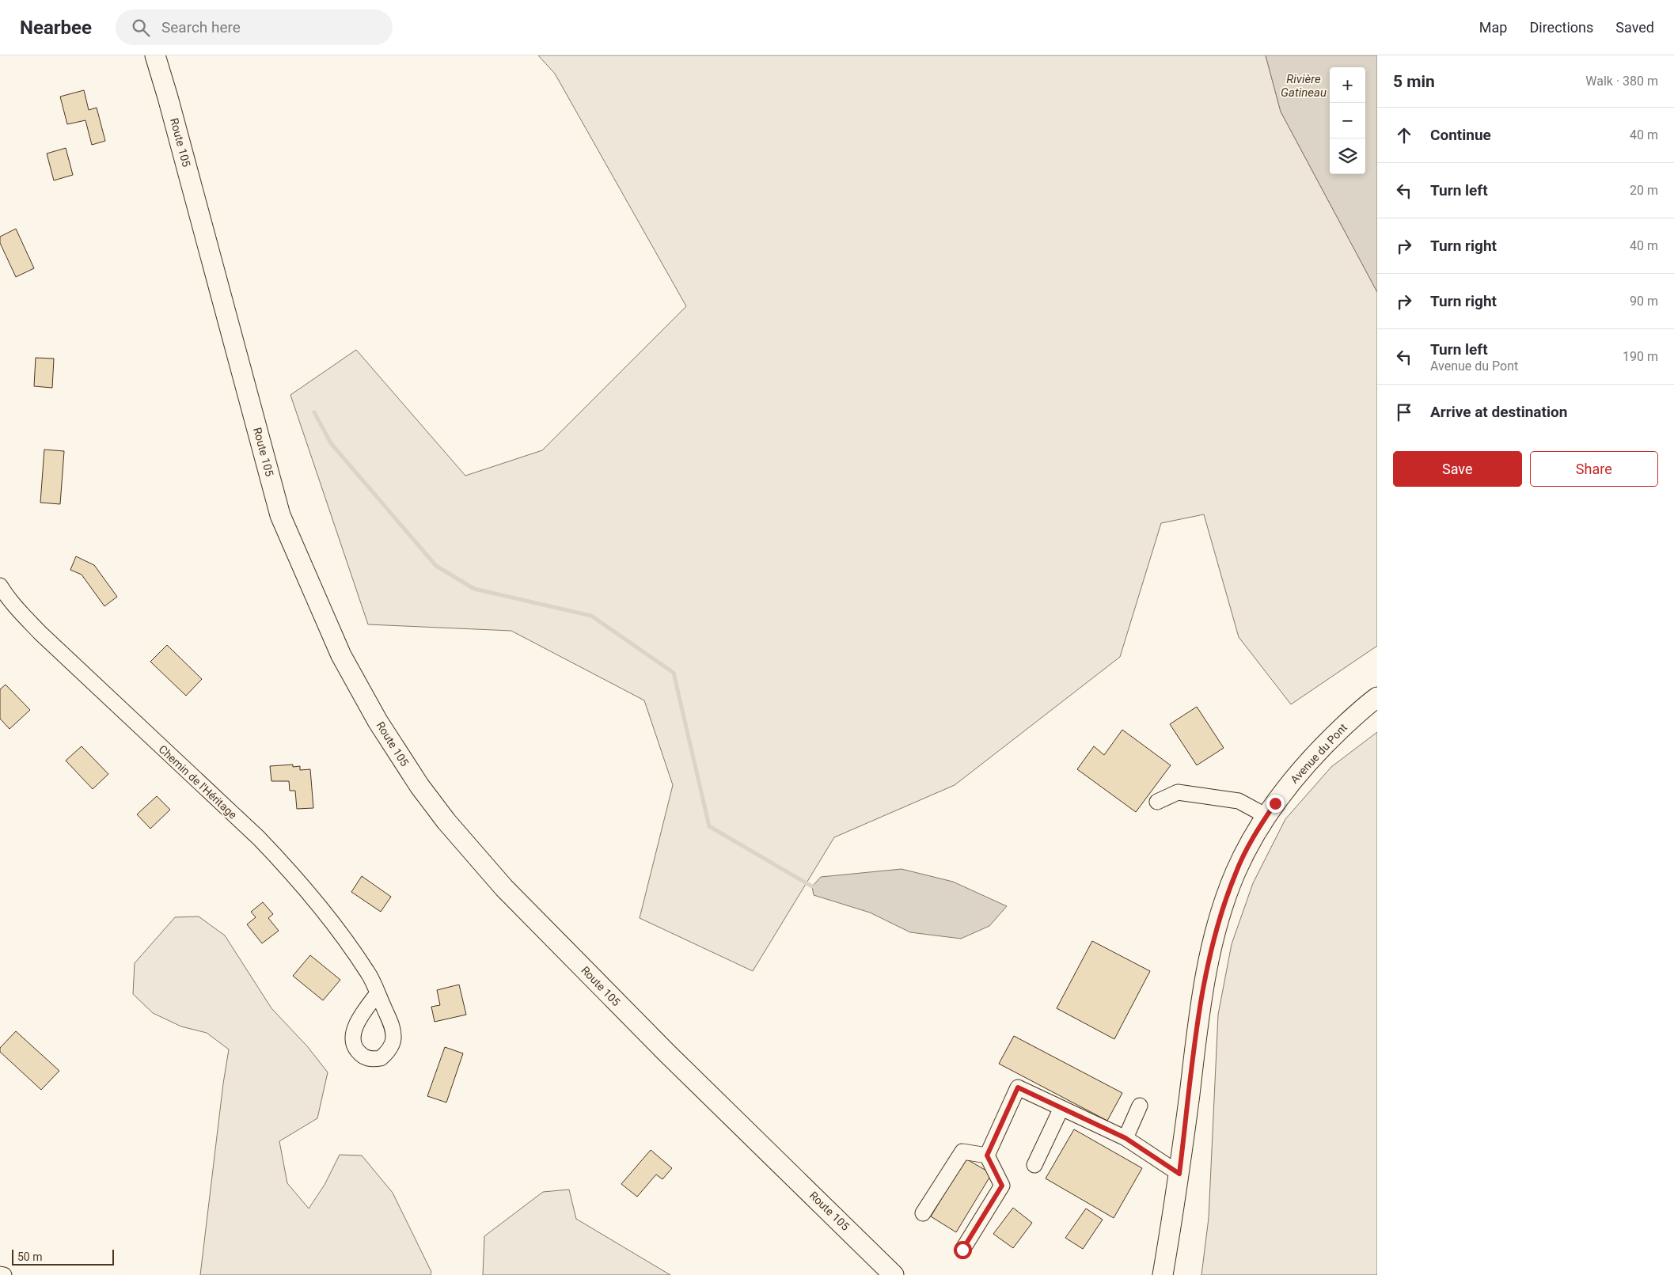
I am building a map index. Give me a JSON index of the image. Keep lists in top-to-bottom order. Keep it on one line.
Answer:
{"streets":{"main road":["Route 105","Avenue du Pont"],"street":["Chemin de l'Héritage"]},"water":["Rivière Gatineau"],"scale_bar":"50 m","page":{"header":"Nearbee","search":"Search here","nav":["Map","Directions","Saved"],"heading":["5 min","Walk · 380 m"],"map_buttons":["+","−"],"list":[["Continue","40 m"],["Turn left","20 m"],["Turn right","40 m"],["Turn right","90 m"],["Turn left","Avenue du Pont","190 m"],"Arrive at destination"],"buttons":["Save","Share"],"scale":"50 m"}}
